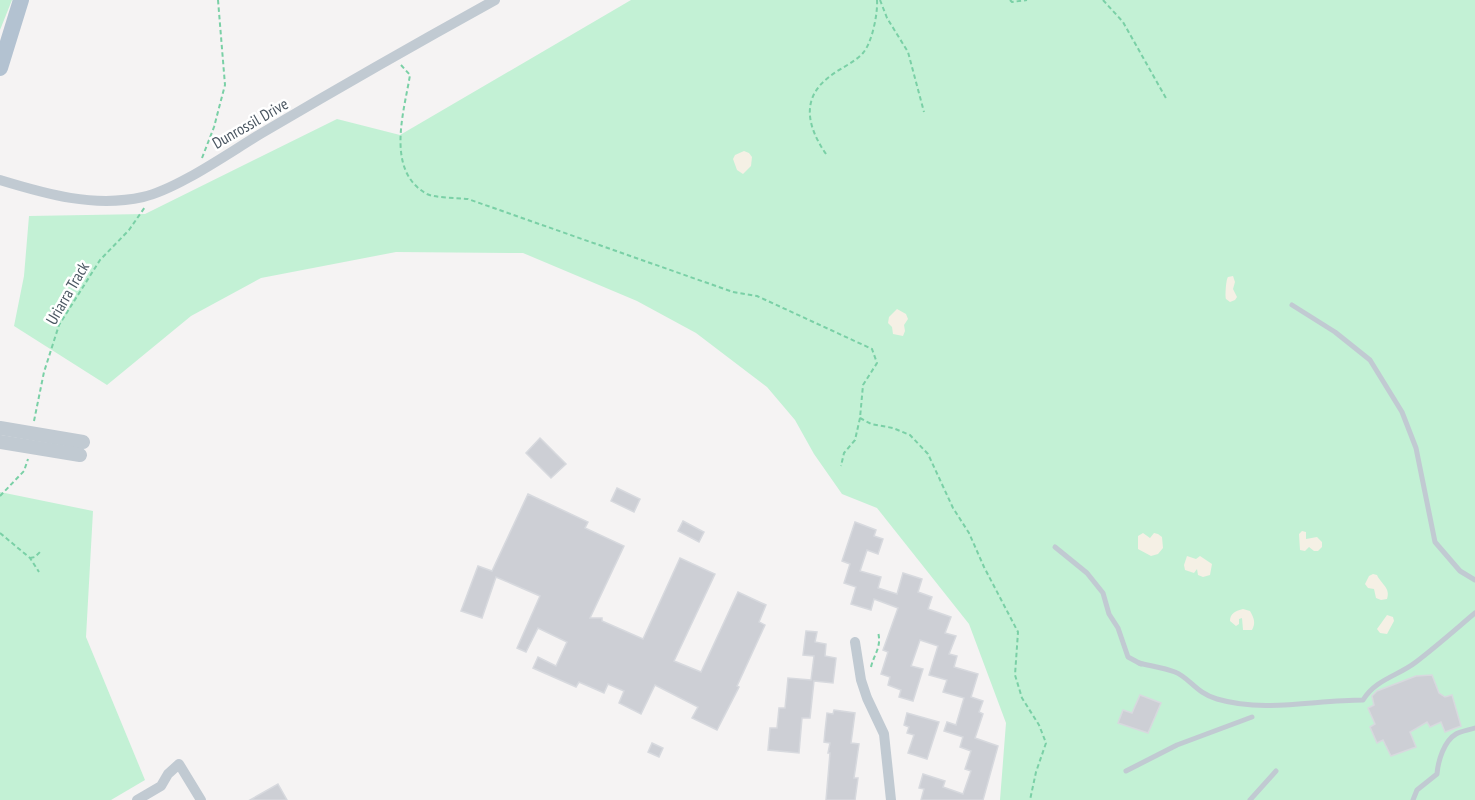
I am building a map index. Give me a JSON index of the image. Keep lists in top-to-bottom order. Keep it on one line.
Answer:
{"streets":{"street":["Dunrossil Drive"],"path":["Uriarra Track"]},"crossings":[["Dunrossil Drive","Uriarra Track"]]}
